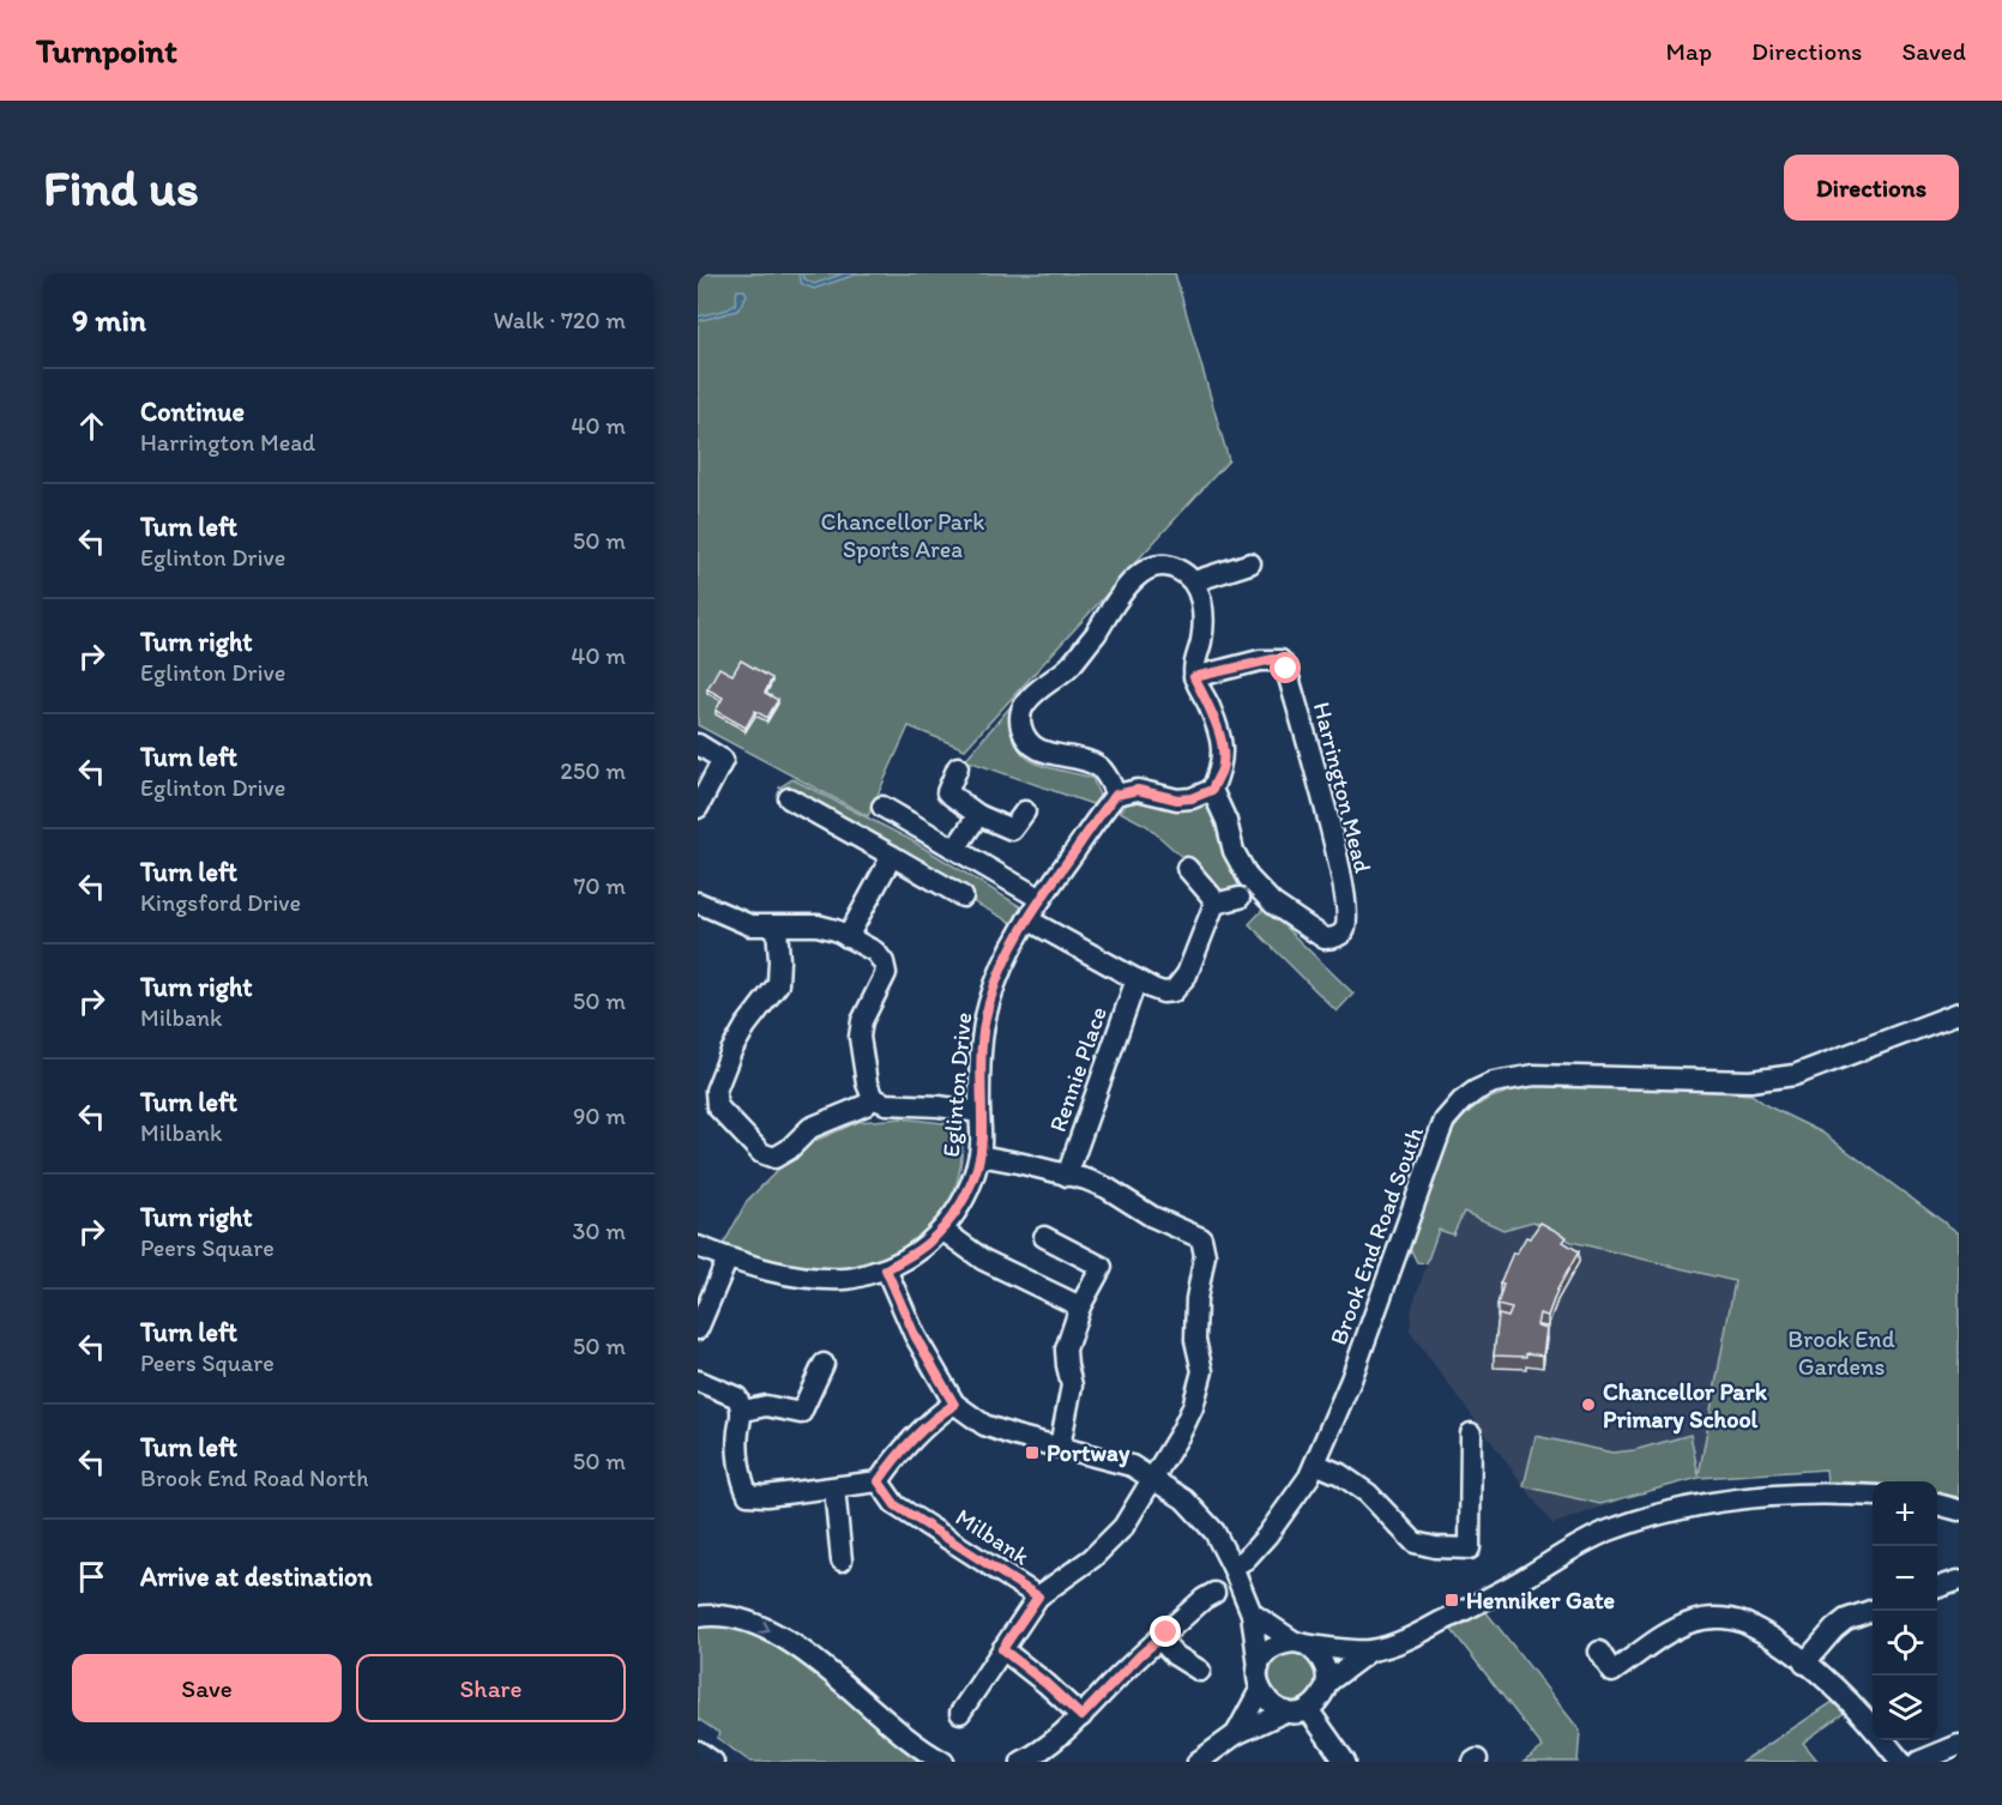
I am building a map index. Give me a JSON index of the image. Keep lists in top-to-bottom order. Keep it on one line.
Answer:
{"streets":{"street":["Harrington Mead","Rennie Place","Eglinton Drive","Brook End Road South","Milbank"]},"crossings":[["Rennie Place","Milbank"]],"parks":["Chancellor Park Sports Area","Brook End Gardens"],"places":{"other":["Chancellor Park Primary School"],"transit":["Portway","Henniker Gate"]},"page":{"header":"Turnpoint","nav":["Map","Directions","Saved"],"buttons":["Directions",["Save","Share"]],"title":"Find us","heading":["9 min","Walk · 720 m"],"list":[["Continue","Harrington Mead","40 m"],["Turn left","Eglinton Drive","50 m"],["Turn right","Eglinton Drive","40 m"],["Turn left","Eglinton Drive","250 m"],["Turn left","Kingsford Drive","70 m"],["Turn right","Milbank","50 m"],["Turn left","Milbank","90 m"],["Turn right","Peers Square","30 m"],["Turn left","Peers Square","50 m"],["Turn left","Brook End Road North","50 m"],"Arrive at destination"],"map_buttons":["+","−"]}}
